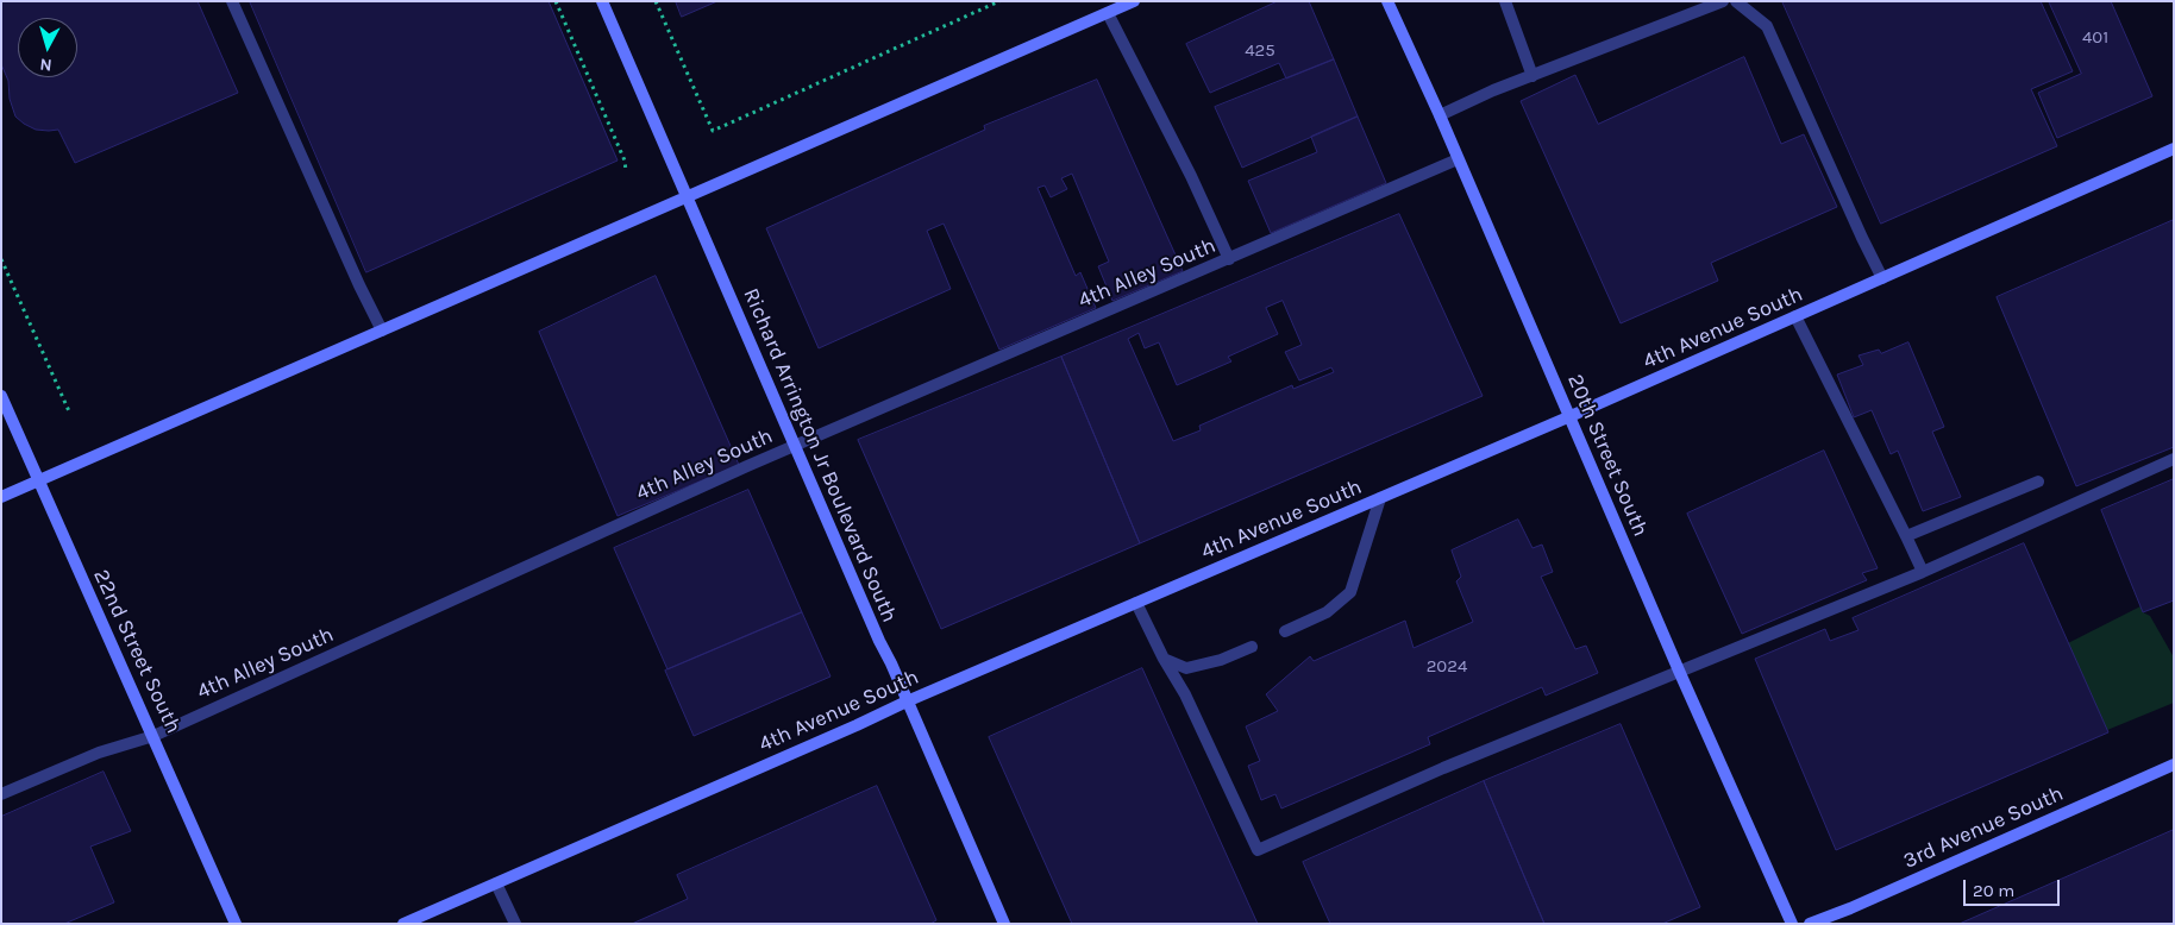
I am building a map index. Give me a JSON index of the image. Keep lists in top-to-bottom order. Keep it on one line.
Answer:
{"streets":{"street":["4th Avenue South","Richard Arrington Jr Boulevard South","20th Street South","22nd Street South","3rd Avenue South"],"lane":["4th Alley South"]},"crossings":[["4th Alley South","Richard Arrington Jr Boulevard South"],["4th Alley South","20th Street South"],["4th Alley South","22nd Street South"],["4th Avenue South","Richard Arrington Jr Boulevard South"],["4th Avenue South","20th Street South"]],"house_numbers":["401","425","2024"],"scale_bar":"20 m","north":"bottom"}
